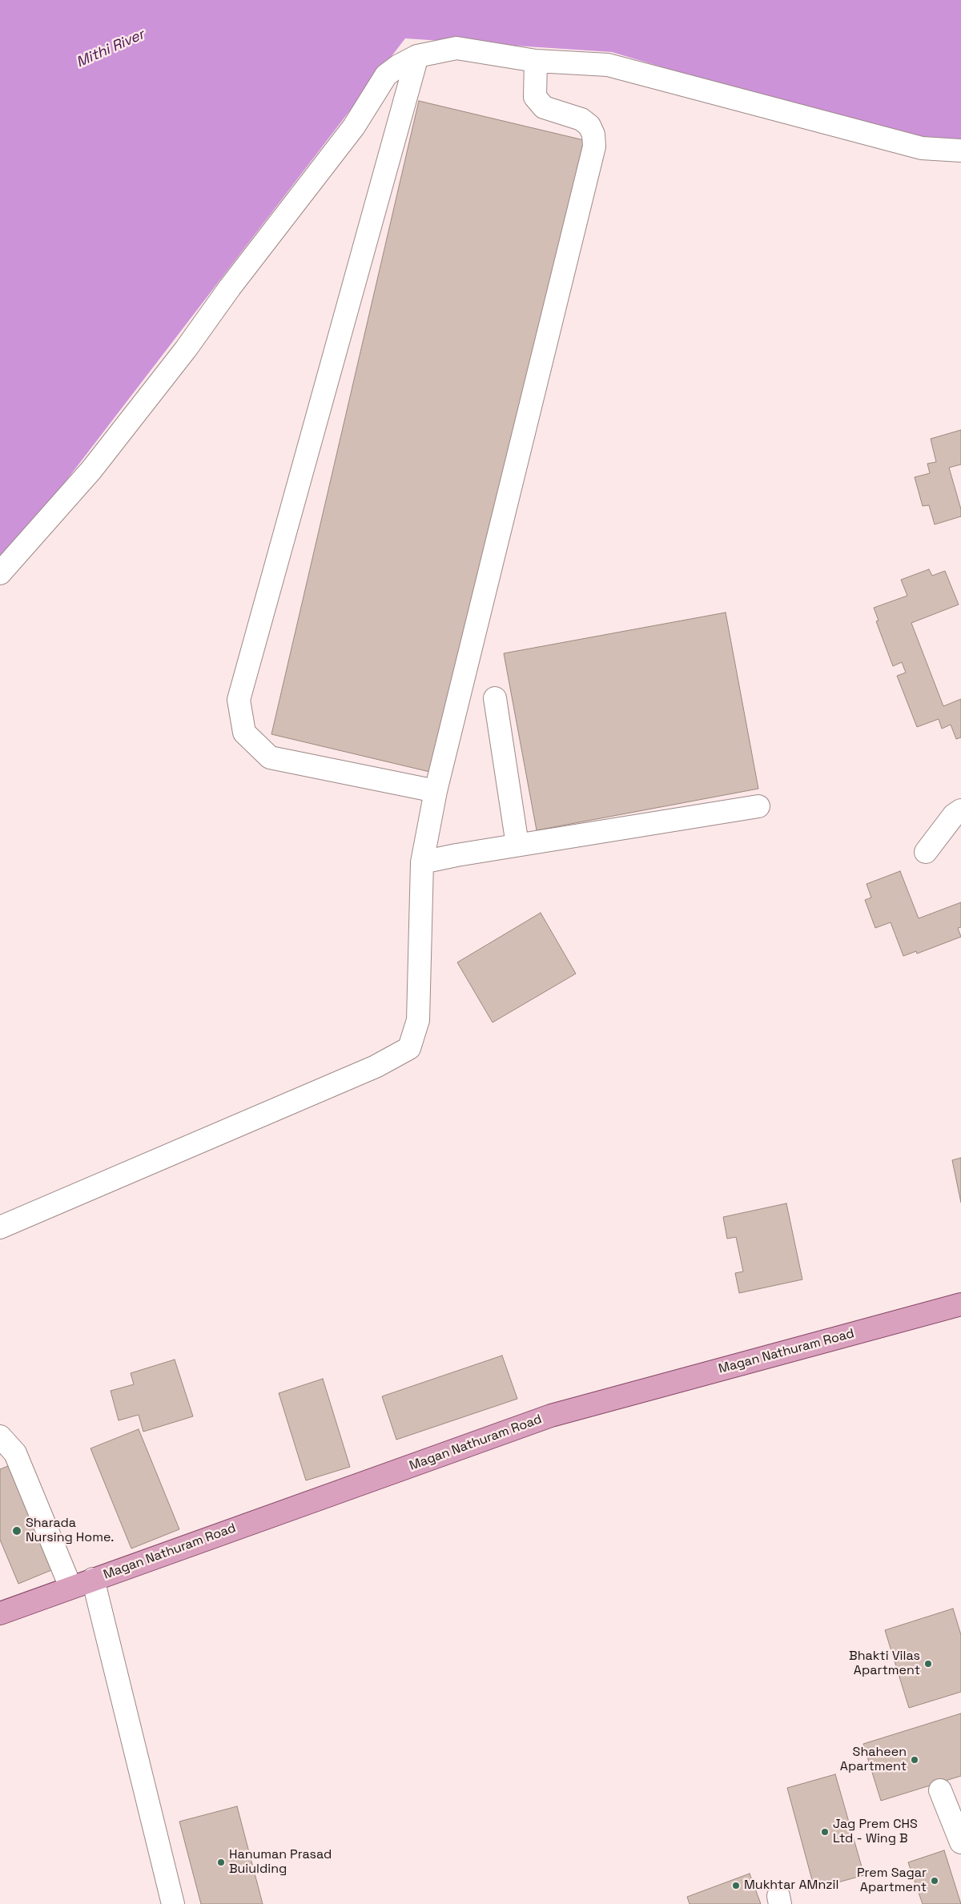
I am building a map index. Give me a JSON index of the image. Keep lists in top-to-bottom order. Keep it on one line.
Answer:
{"streets":{"main road":["Magan Nathuram Road"]},"water":["Mithi River"],"places":["Sharada Nursing Home.","Bhakti Vilas Apartment","Shaheen Apartment","Jag Prem CHS Ltd - Wing B","Hanuman Prasad Buiulding","Prem Sagar Apartment","Mukhtar AMnzil"]}
